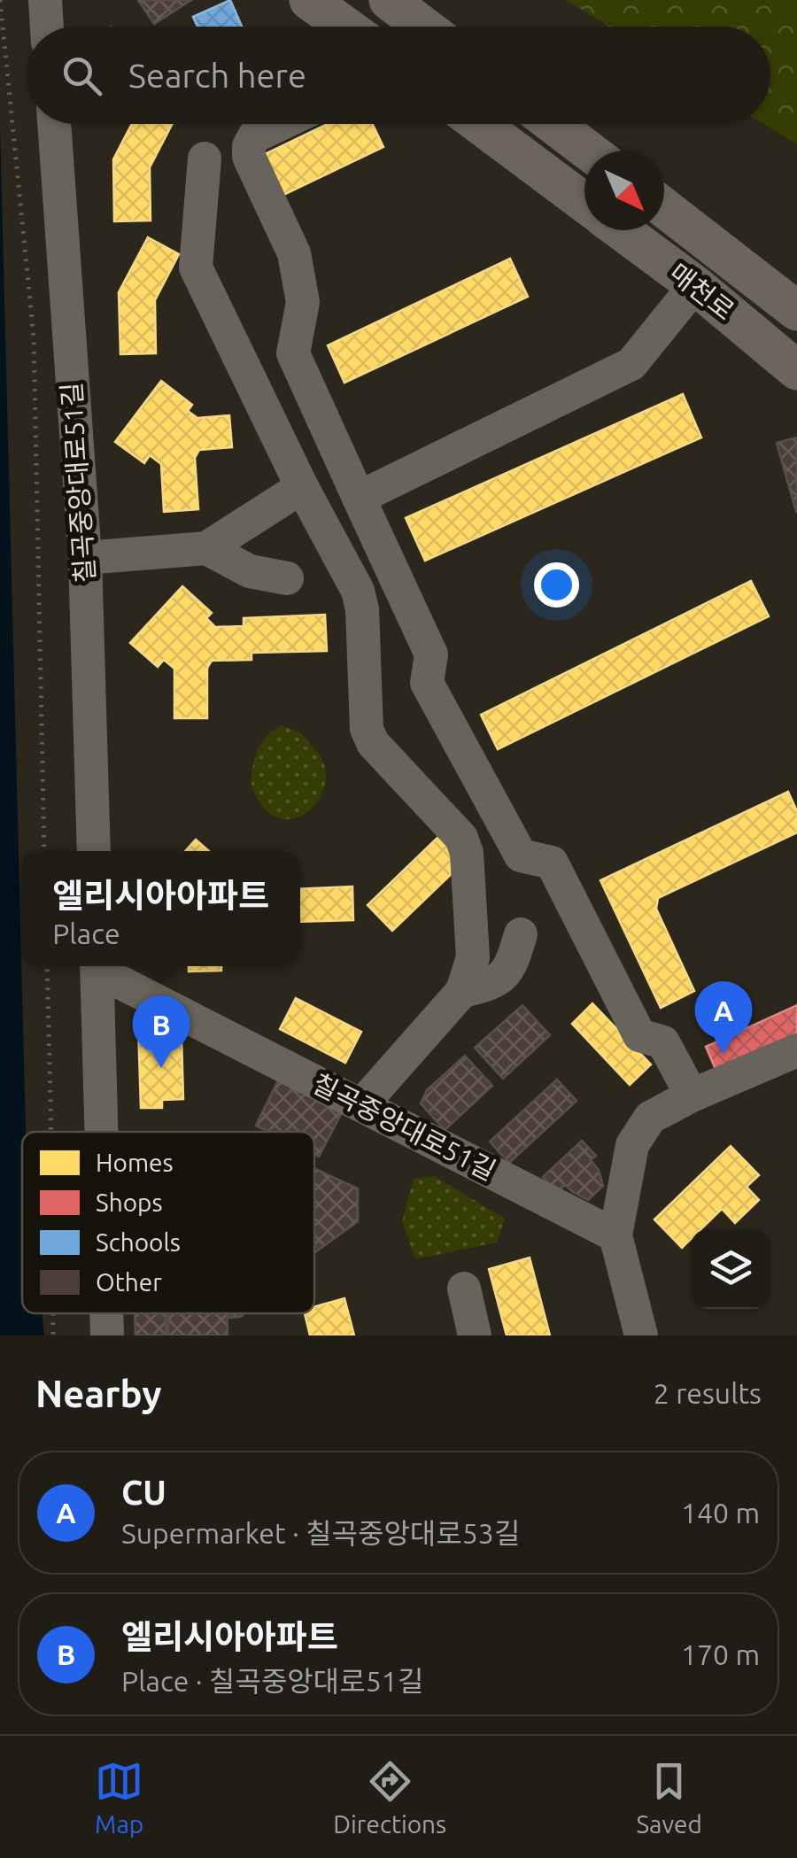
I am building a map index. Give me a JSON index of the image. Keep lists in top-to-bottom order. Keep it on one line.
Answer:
{"streets":{"main road":["매천로"],"street":["칠곡중앙대로51길"]},"legend":["Homes","Shops","Schools","Other"],"north":"bottom right","page":{"search":"Search here","popup":["엘리시아아파트","Place"],"pins":["A","B"],"heading":["Nearby","2 results"],"list":[{"mark":"A","name":"CU","note":"Supermarket · 칠곡중앙대로53길","value":"140 m"},{"mark":"B","name":"엘리시아아파트","note":"Place · 칠곡중앙대로51길","value":"170 m"}],"nav":["Map","Directions","Saved"]}}
